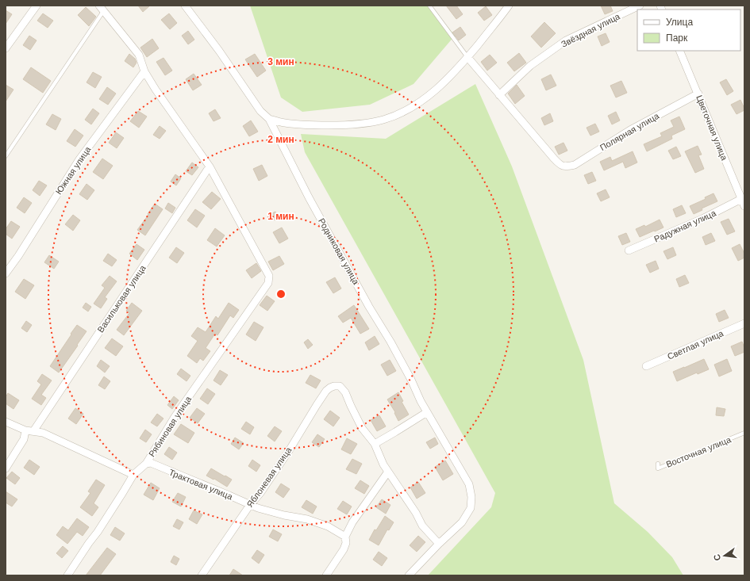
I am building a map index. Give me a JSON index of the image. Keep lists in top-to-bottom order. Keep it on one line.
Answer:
{"streets":{"street":["Звёздная улица","Цветочная улица","Полярная улица","Южная улица","Радужная улица","Родниковая улица","Васильковая улица","Светлая улица","Рябиновая улица","Яблоневая улица","Трактовая улица"],"lane":["Восточная улица"]},"crossings":[["Звёздная улица","Полярная улица"],["Цветочная улица","Полярная улица"],["Цветочная улица","Радужная улица"],["Васильковая улица","Рябиновая улица"],["Рябиновая улица","Трактовая улица"],["Яблоневая улица","Трактовая улица"]],"legend":["Улица","Парк"],"north":"left","rings":["3 мин","2 мин","1 мин"]}
